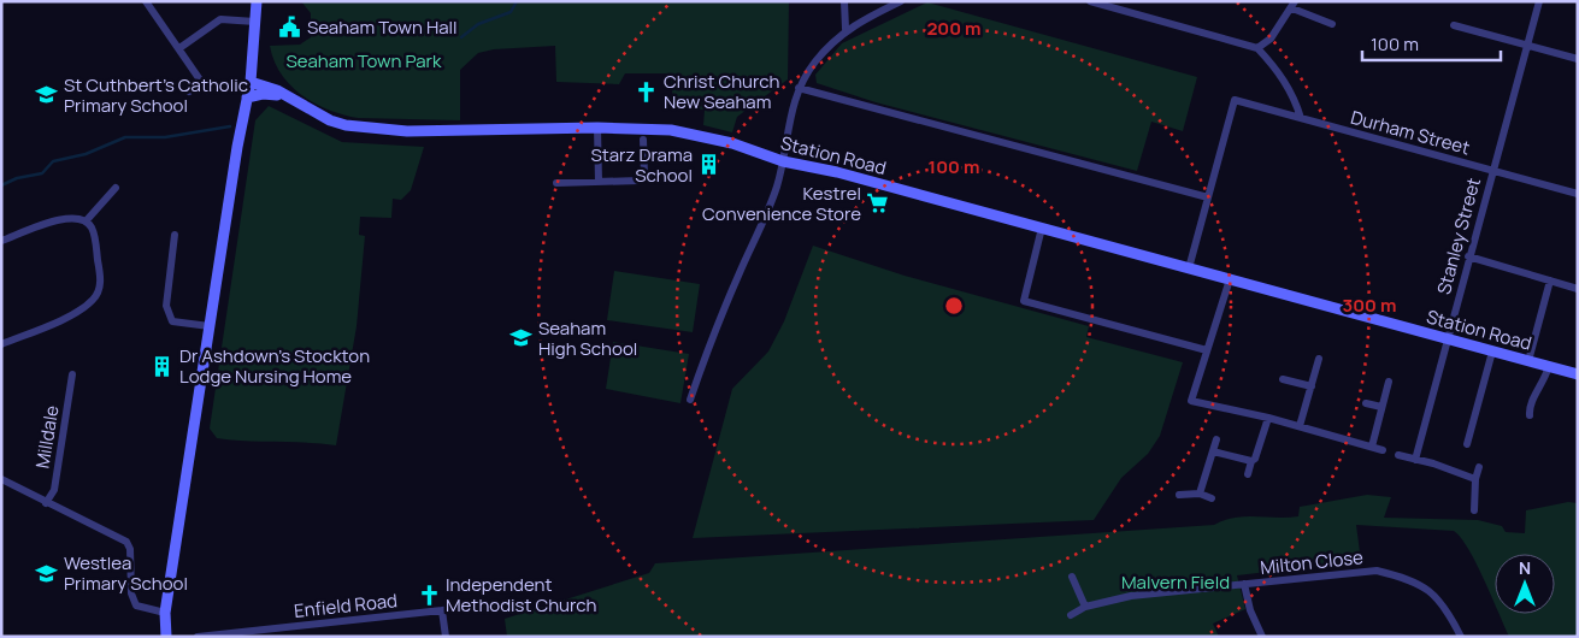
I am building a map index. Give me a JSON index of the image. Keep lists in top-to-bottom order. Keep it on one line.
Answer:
{"streets":{"main road":["Station Road"],"street":["Durham Street","Stanley Street","Milldale","Milton Close","Enfield Road"]},"crossings":[["Durham Street","Stanley Street"],["Station Road","Stanley Street"]],"parks":["Seaham Town Park","Malvern Field"],"places":{"public building":["Seaham Town Hall"],"church":["Christ Church New Seaham","Independent Methodist Church"],"school or university":["St Cuthbert's Catholic Primary School","Seaham High School","Westlea Primary School"],"building":["Starz Drama School","Dr Ashdown's Stockton Lodge Nursing Home"],"supermarket":["Kestrel Convenience Store"]},"scale_bar":"100 m","north":"top","rings":["200 m","100 m","300 m"]}
